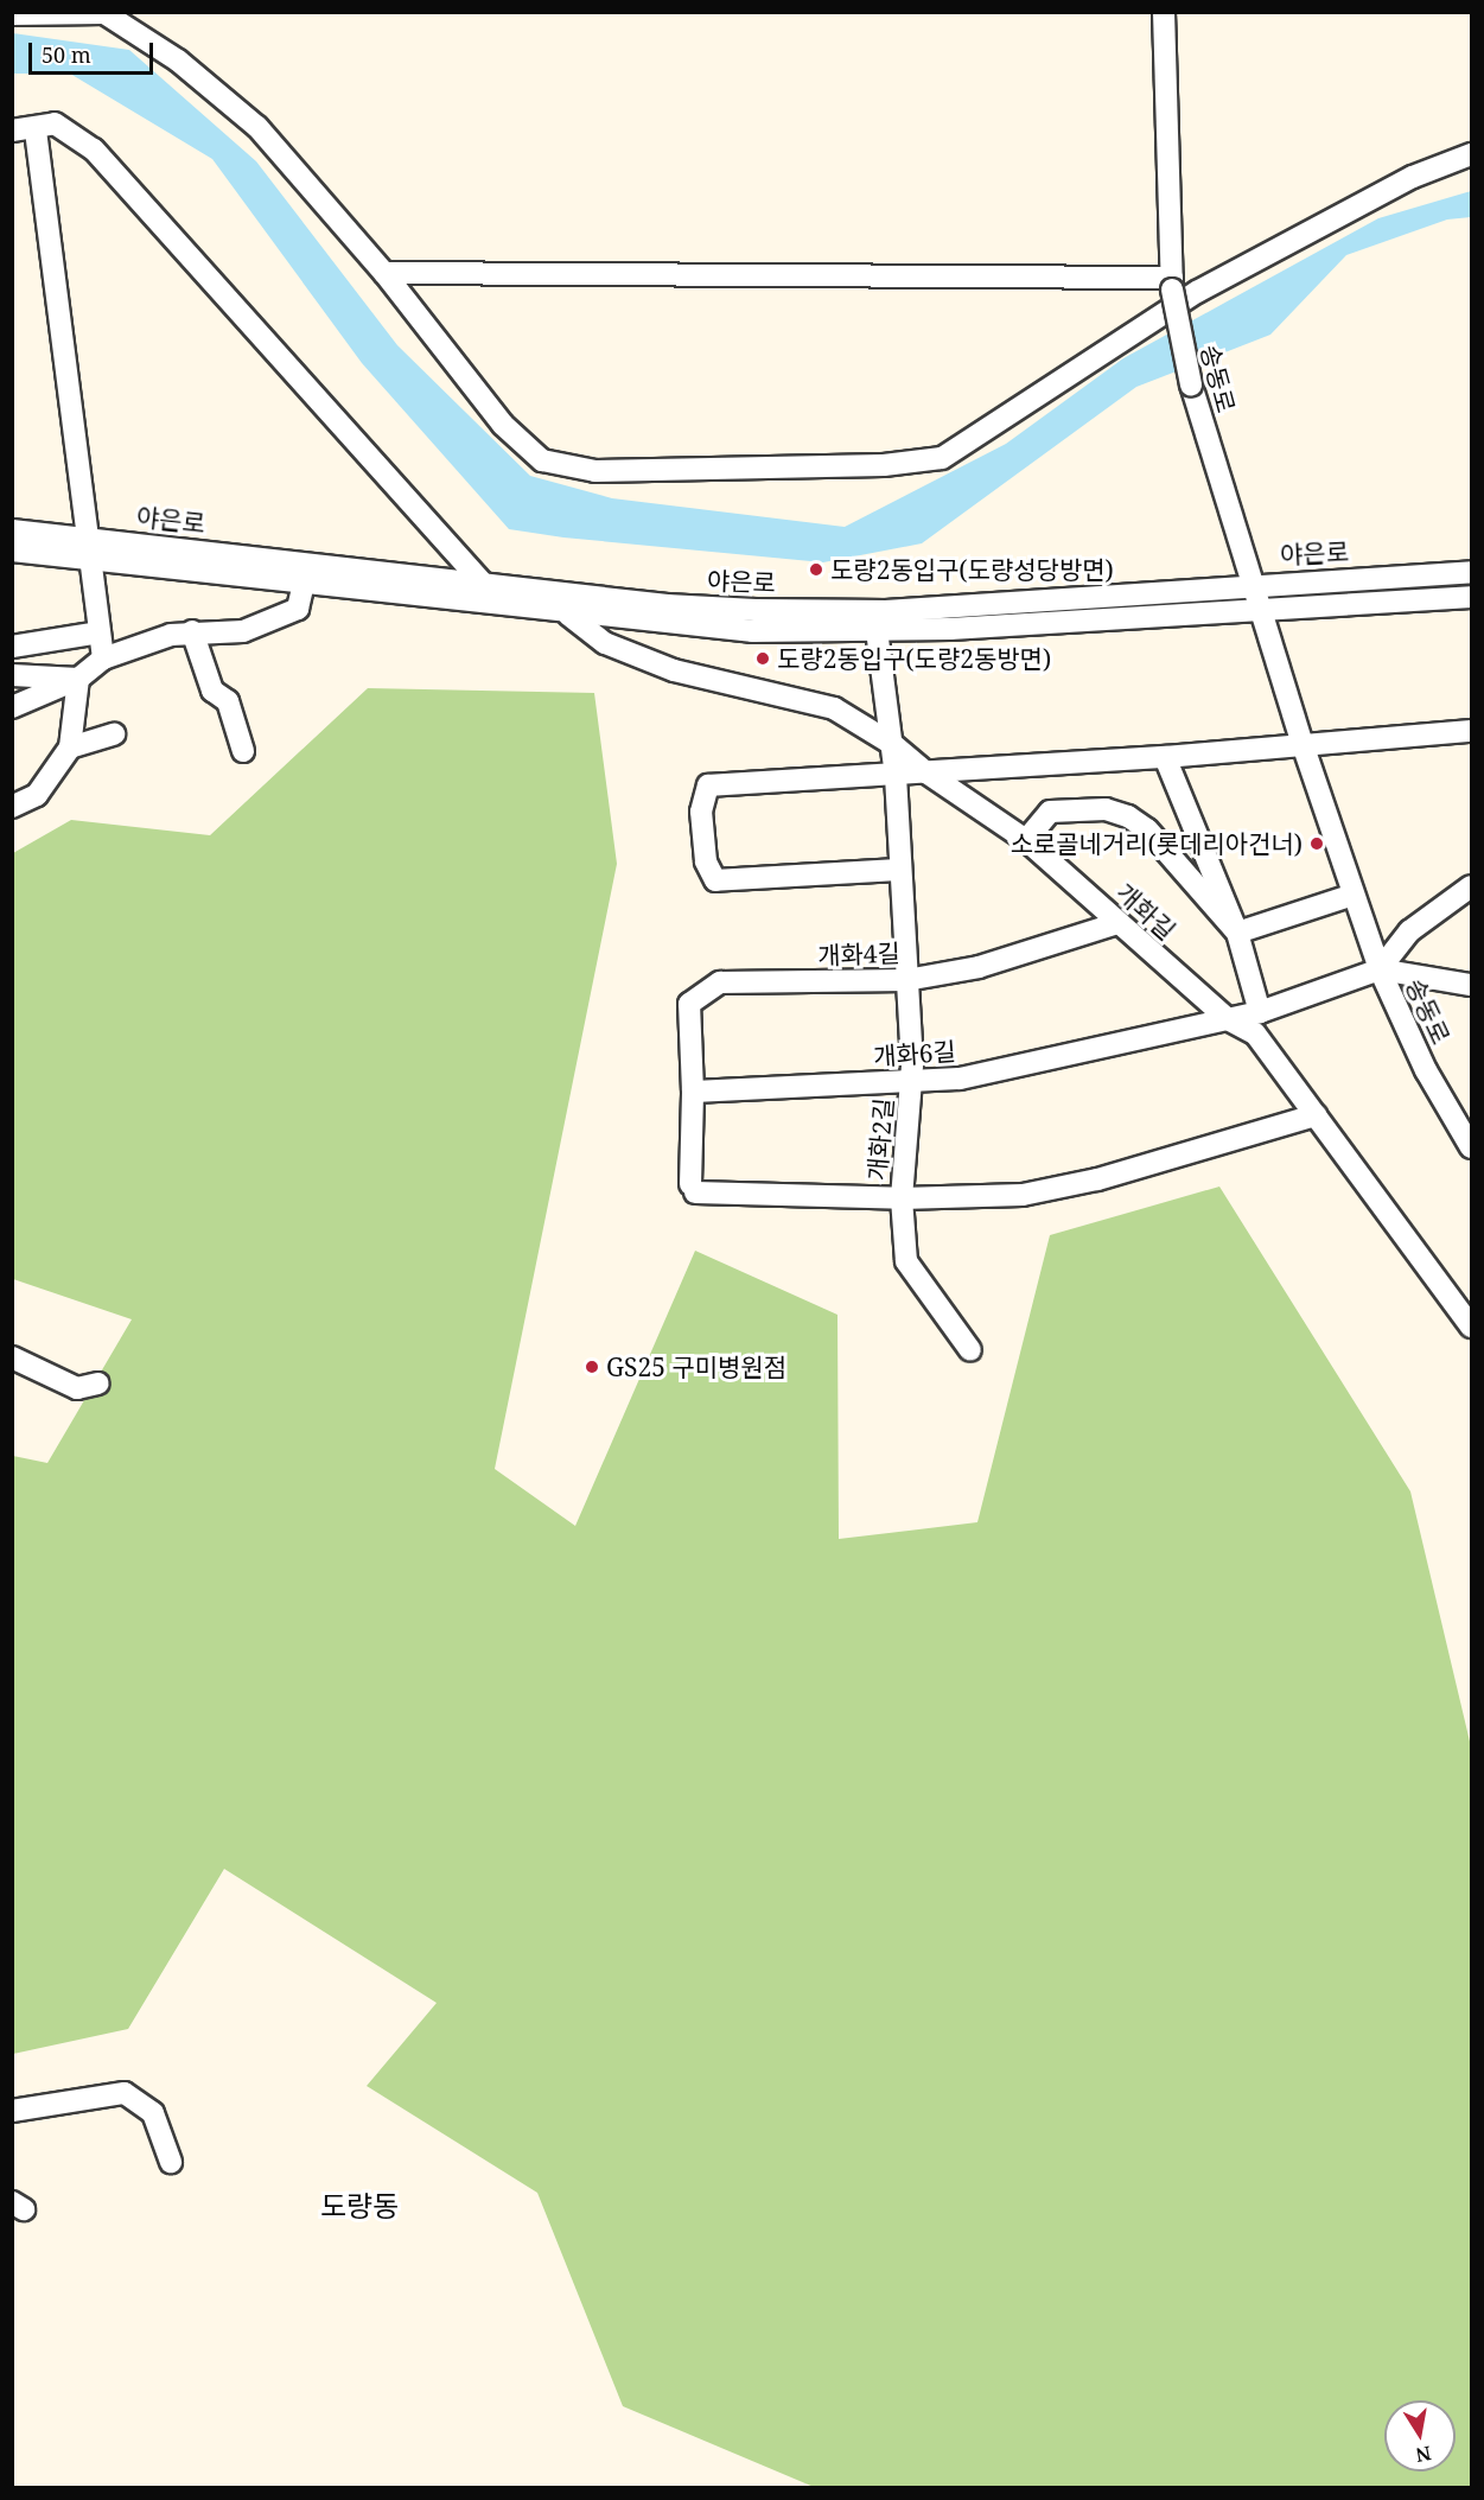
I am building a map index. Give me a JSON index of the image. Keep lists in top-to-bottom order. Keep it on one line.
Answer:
{"streets":{"street":["송동로","야은로","개화길","개화4길","개화6길","개화2길"]},"crossings":[["송동로","야은로"],["송동로","개화길"],["송동로","개화6길"],["야은로","개화길"],["개화길","개화4길"],["개화길","개화6길"],["개화길","개화2길"],["개화4길","개화6길"],["개화4길","개화2길"],["개화6길","개화2길"]],"districts":["도량동"],"places":["도량2동입구(도량성당방면)","도량2동입구(도량2동방면)","소로골네거리(롯데리아건너)","GS25 구미병원점"],"scale_bar":"50 m","north":"bottom"}
